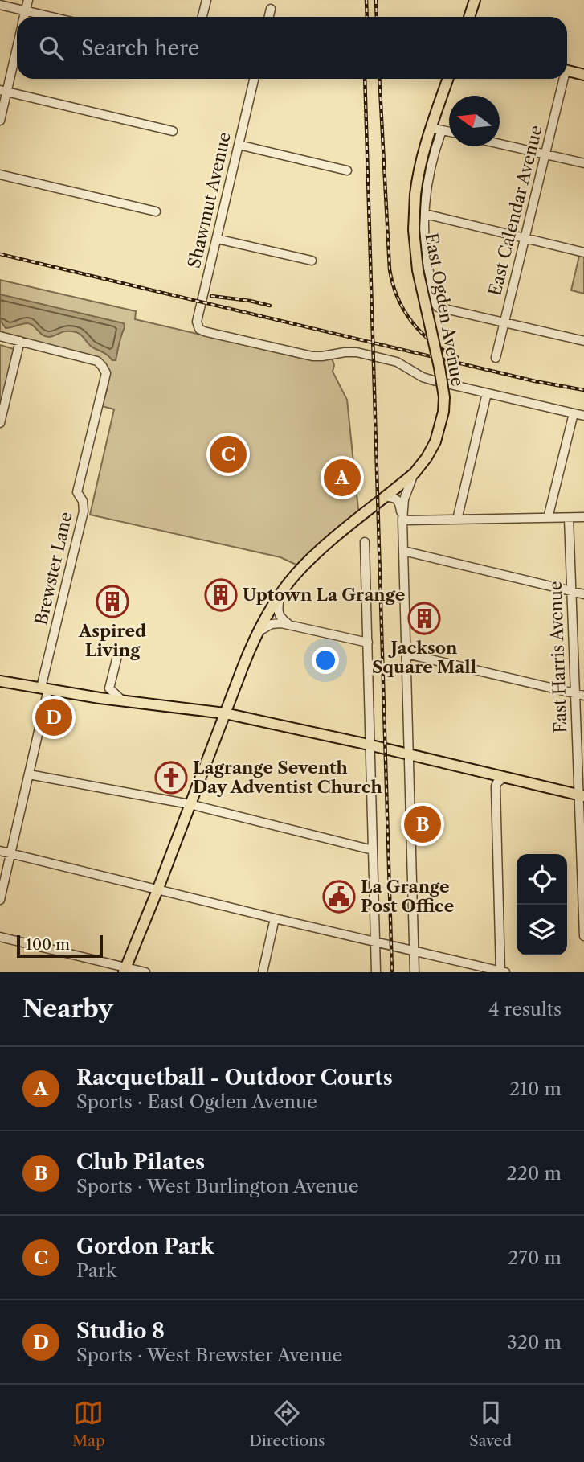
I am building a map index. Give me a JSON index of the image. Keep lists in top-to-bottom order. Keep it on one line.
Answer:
{"streets":{"main road":["East Ogden Avenue"],"street":["Shawmut Avenue","East Calendar Avenue","Brewster Lane","East Harris Avenue"]},"places":{"building":["Uptown La Grange","Aspired Living","Jackson Square Mall"],"church":["Lagrange Seventh Day Adventist Church"],"public building":["La Grange Post Office"]},"scale_bar":"100 m","north":"left","page":{"search":"Search here","pins":["C","A","D","B"],"scale":"100 m","heading":["Nearby","4 results"],"list":[{"mark":"A","name":"Racquetball - Outdoor Courts","note":"Sports · East Ogden Avenue","value":"210 m"},{"mark":"B","name":"Club Pilates","note":"Sports · West Burlington Avenue","value":"220 m"},{"mark":"C","name":"Gordon Park","note":"Park","value":"270 m"},{"mark":"D","name":"Studio 8","note":"Sports · West Brewster Avenue","value":"320 m"}],"nav":["Map","Directions","Saved"]}}
